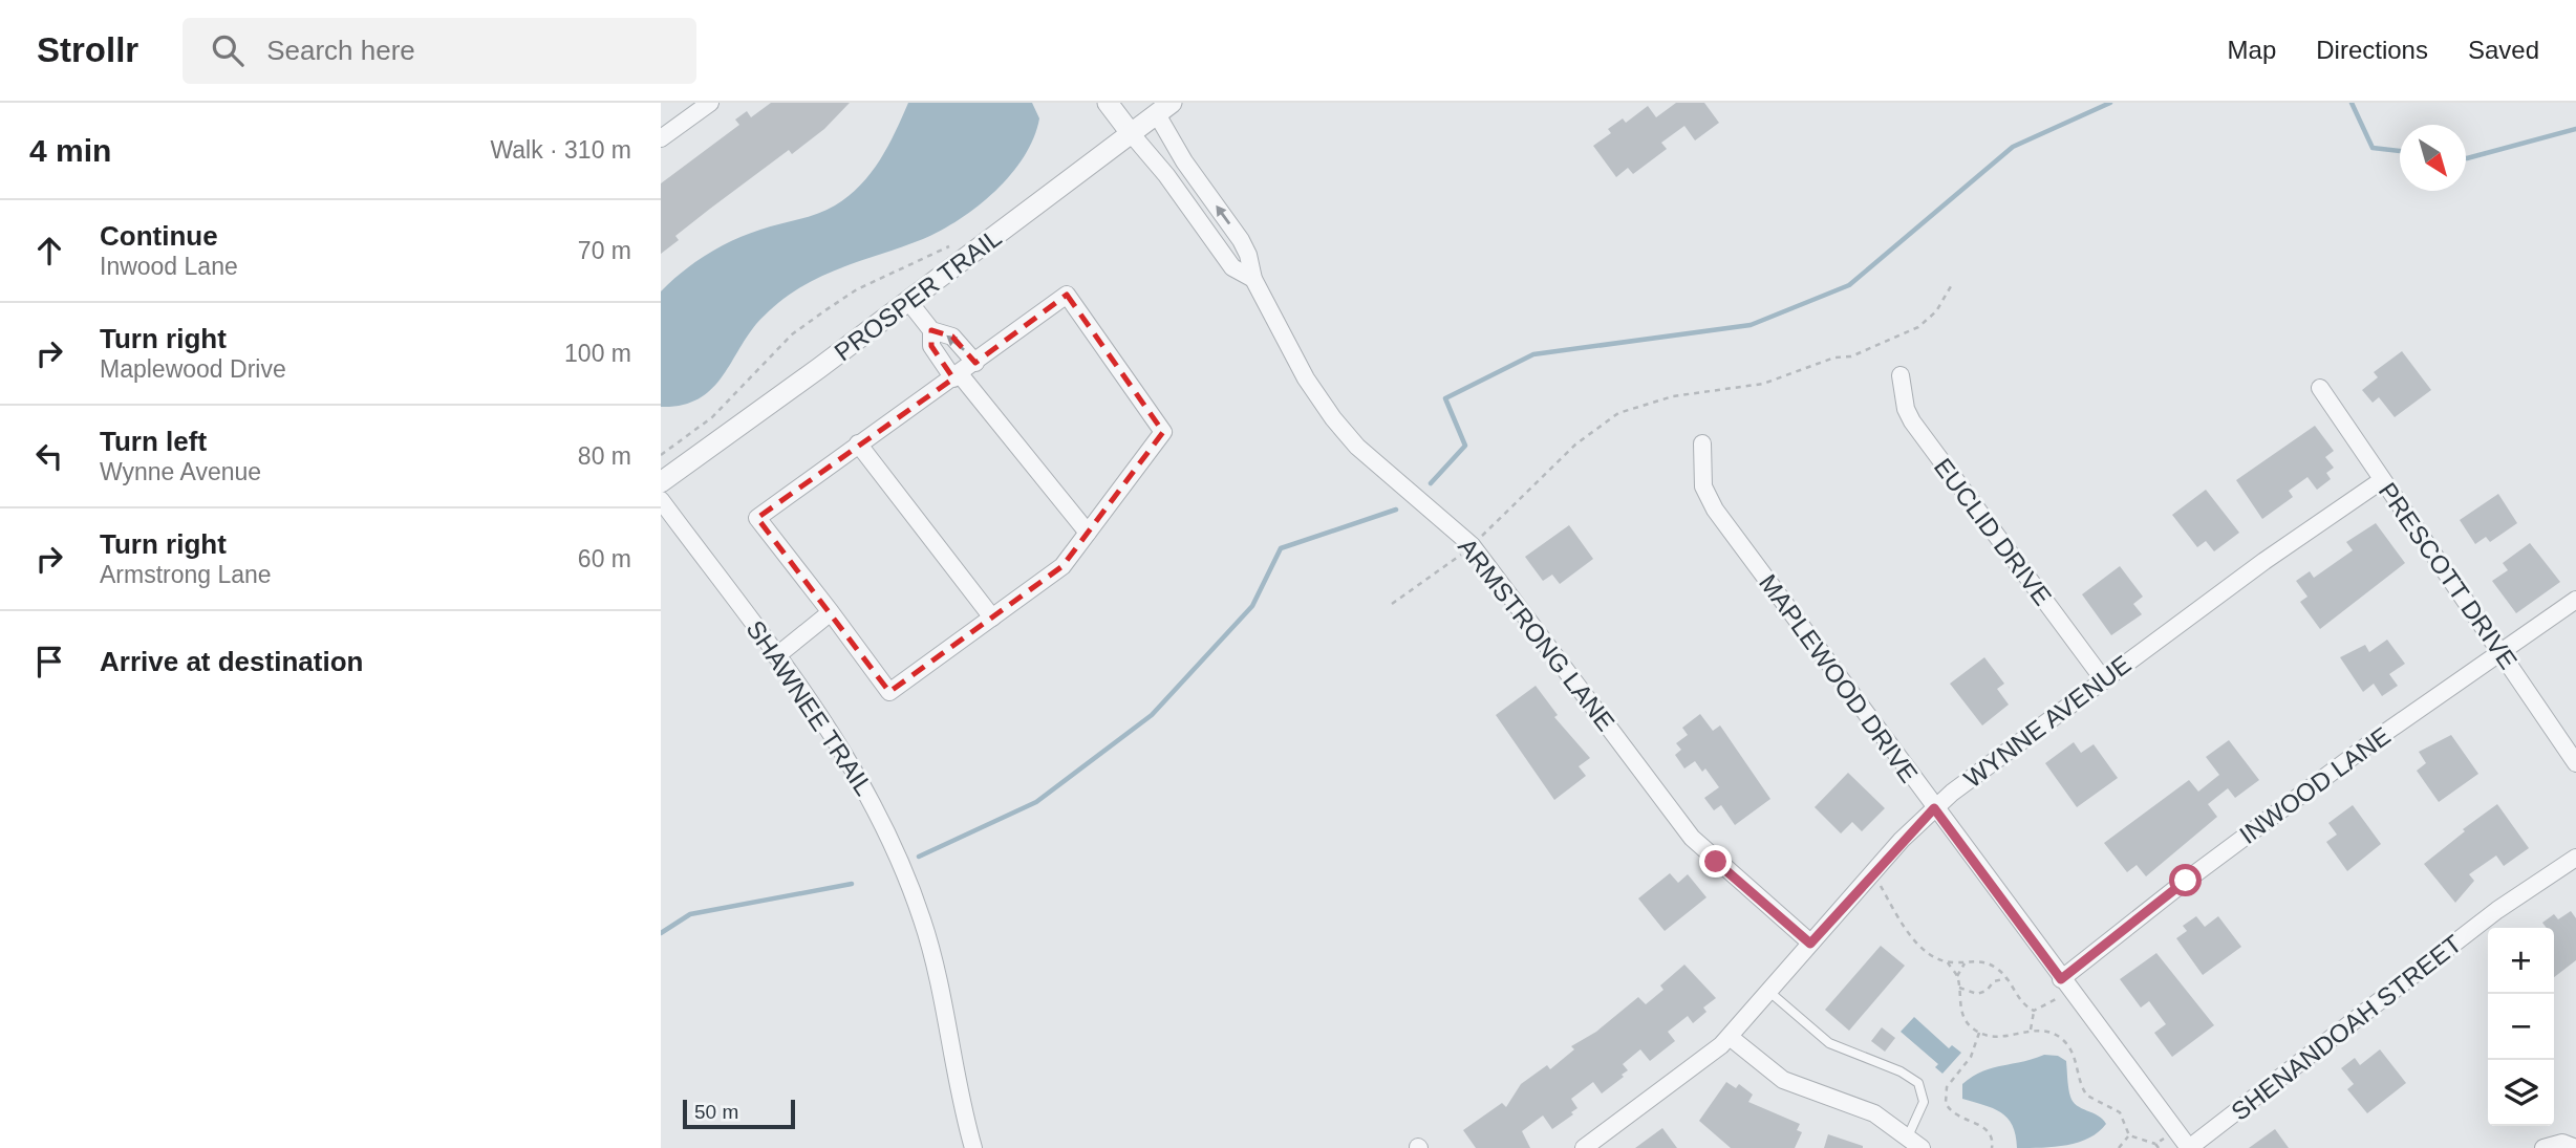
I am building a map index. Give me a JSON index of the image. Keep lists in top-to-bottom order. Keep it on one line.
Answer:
{"streets":{"street":["PROSPER TRAIL","EUCLID DRIVE","PRESCOTT DRIVE","ARMSTRONG LANE","MAPLEWOOD DRIVE","SHAWNEE TRAIL","WYNNE AVENUE","INWOOD LANE","SHENANDOAH STREET"]},"crossings":[["PROSPER TRAIL","ARMSTRONG LANE"],["EUCLID DRIVE","WYNNE AVENUE"],["PRESCOTT DRIVE","WYNNE AVENUE"],["PRESCOTT DRIVE","INWOOD LANE"],["ARMSTRONG LANE","WYNNE AVENUE"],["MAPLEWOOD DRIVE","WYNNE AVENUE"],["MAPLEWOOD DRIVE","INWOOD LANE"],["MAPLEWOOD DRIVE","SHENANDOAH STREET"]],"scale_bar":"50 m","north":"bottom right","page":{"header":"Strollr","search":"Search here","nav":["Map","Directions","Saved"],"heading":["4 min","Walk · 310 m"],"list":[["Continue","Inwood Lane","70 m"],["Turn right","Maplewood Drive","100 m"],["Turn left","Wynne Avenue","80 m"],["Turn right","Armstrong Lane","60 m"],"Arrive at destination"],"map_buttons":["+","−"],"scale":"50 m"}}
